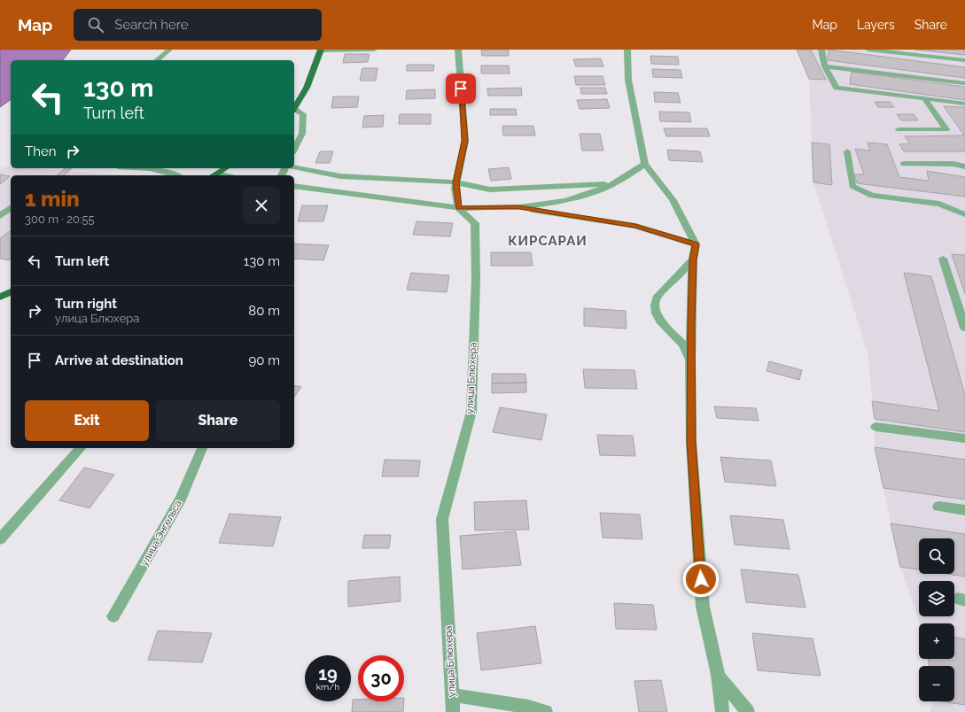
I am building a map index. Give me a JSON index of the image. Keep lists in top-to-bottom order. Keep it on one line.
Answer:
{"streets":{"street":["улица Блюхера","улица Энгельса"]},"districts":["КИРСАРАИ"],"page":{"header":"Map","search":"Search here","nav":["Map","Layers","Share"],"turn":["130 m","Turn left"],"then":"Then","heading":["1 min","300 m · 20:55"],"list":[{"name":"Turn left","value":"130 m"},{"name":"Turn right","note":"улица Блюхера","value":"80 m"},{"name":"Arrive at destination","value":"90 m"}],"buttons":["Exit","Share"],"map_buttons":["+","−"],"speed":"19 km/h","limit":"30"}}
